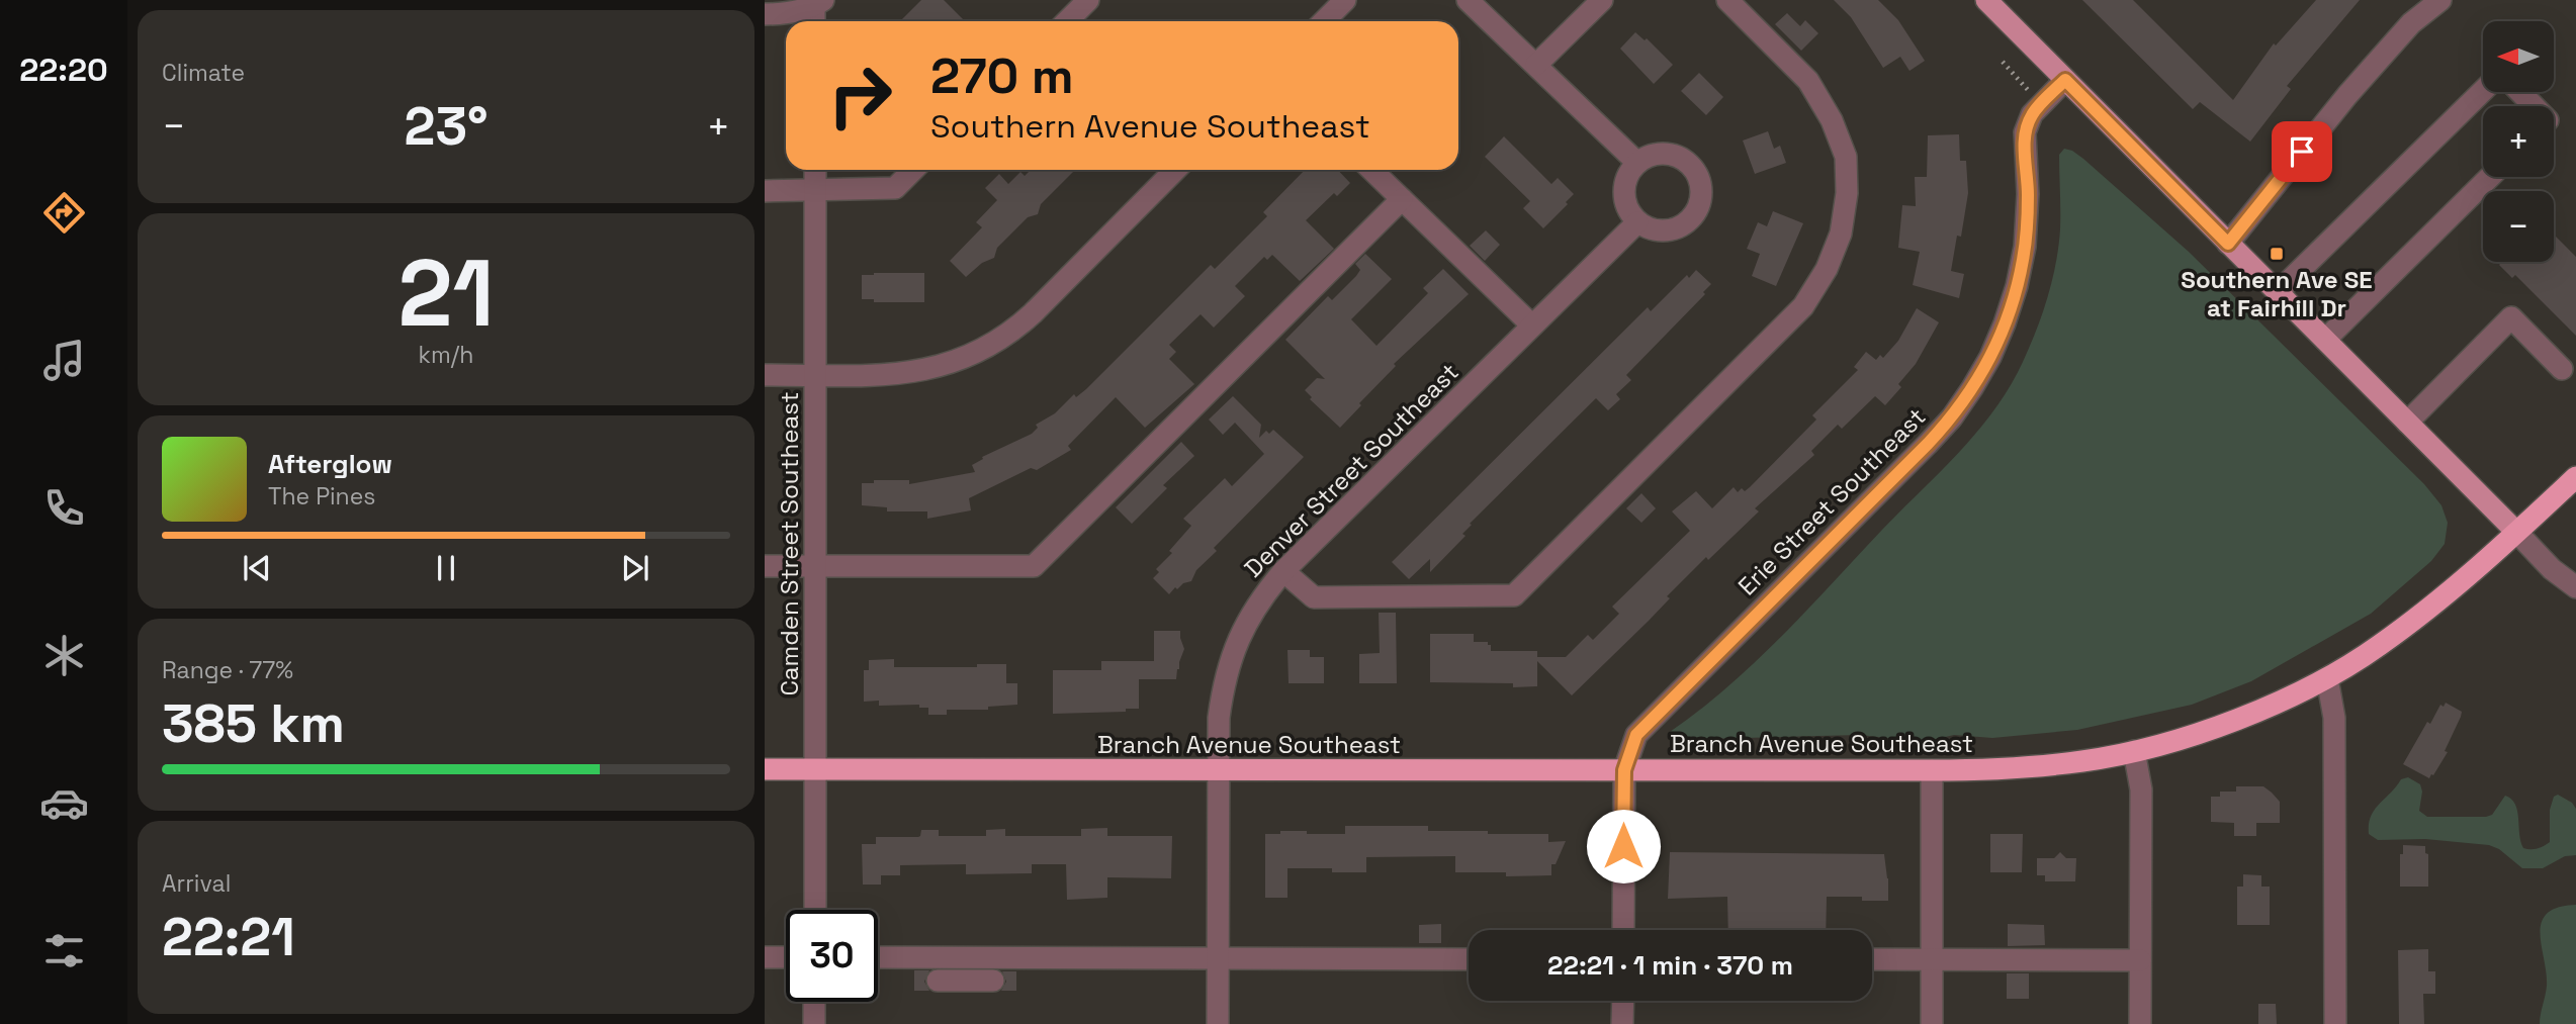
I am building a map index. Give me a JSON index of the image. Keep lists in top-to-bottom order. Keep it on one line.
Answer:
{"streets":{"highway":["Branch Avenue Southeast"],"street":["Denver Street Southeast","Erie Street Southeast","Camden Street Southeast"]},"crossings":[["Denver Street Southeast","Branch Avenue Southeast"],["Erie Street Southeast","Branch Avenue Southeast"],["Camden Street Southeast","Branch Avenue Southeast"]],"places":{"transit":["Southern Ave SE at Fairhill Dr"]},"north":"left","page":{"tabs":"22:20","tile":["Climate",["21","km/h"],["Range · 77%","385 km"],["Arrival","22:21"]],"map_buttons":["+","−"],"turn":["270 m","Southern Avenue Southeast"],"heat":["−","23°","+"],"song":["Afterglow","The Pines"],"limit":"30","trip":"22:21 · 1 min · 370 m"}}
